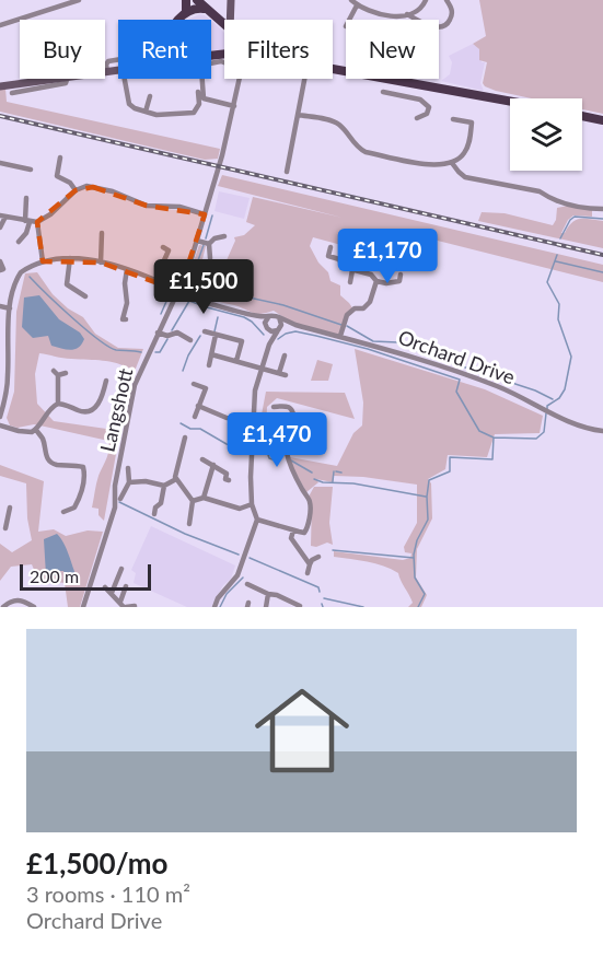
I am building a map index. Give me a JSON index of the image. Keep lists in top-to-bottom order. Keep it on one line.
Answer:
{"streets":{"street":["Orchard Drive","Langshott"]},"scale_bar":"200 m","page":{"chip":["Buy","Rent","Filters","New"],"price":["£1,170","£1,500","£1,470"],"scale":"200 m","list":[{"name":"£1,500/mo","note":"3 rooms · 110 m² · Orchard Drive"}]}}
